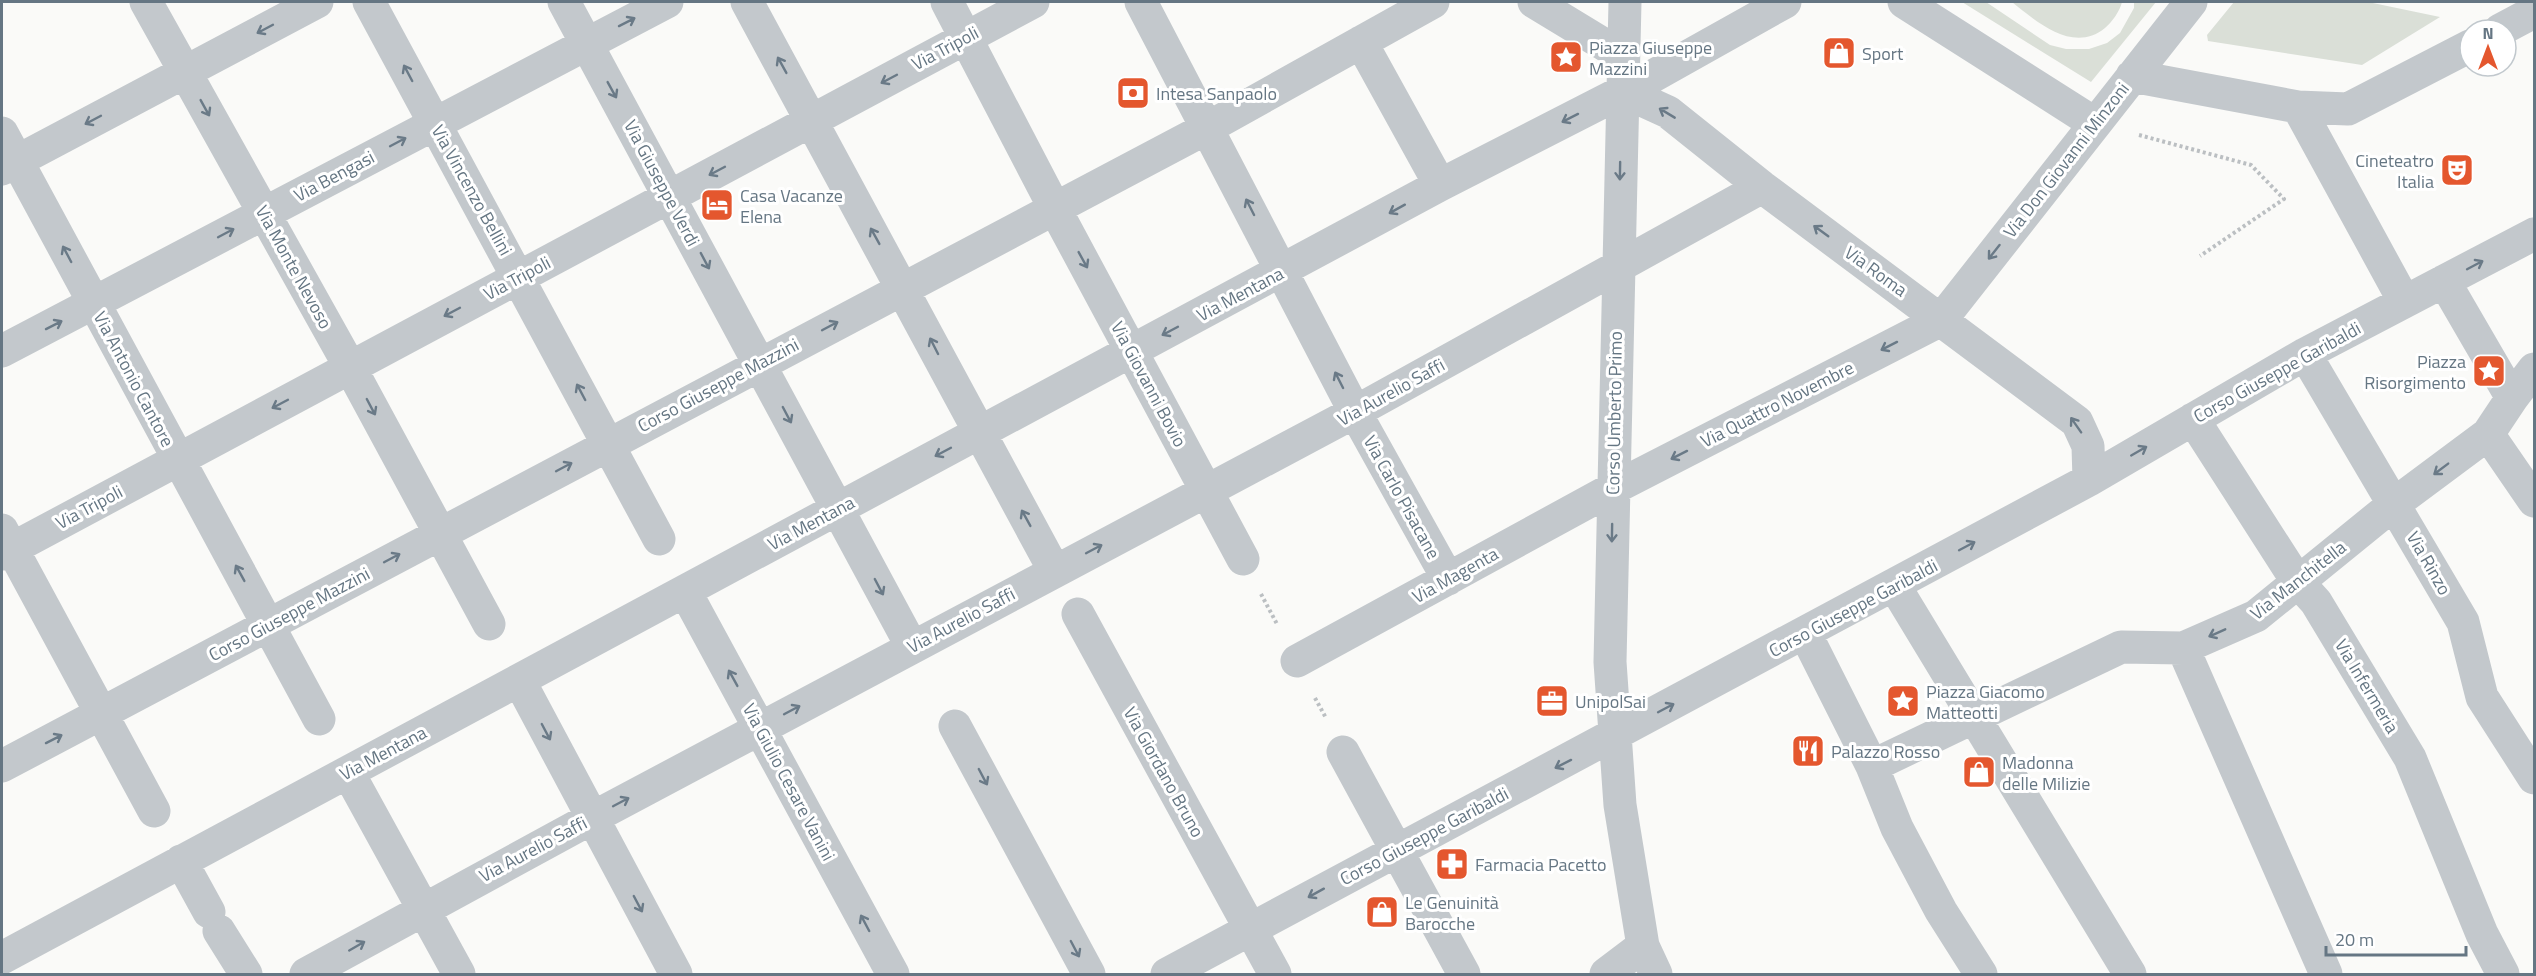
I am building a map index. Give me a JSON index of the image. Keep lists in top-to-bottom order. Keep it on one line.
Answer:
{"streets":{"street":["Via Tripoli","Via Don Giovanni Minzoni","Via Bengasi","Via Giuseppe Verdi","Via Vincenzo Bellini","Via Monte Nevoso","Via Roma","Via Mentana","Corso Giuseppe Garibaldi","Via Antonio Cantore","Via Giovanni Bovio","Corso Giuseppe Mazzini","Via Aurelio Saffi","Via Quattro Novembre","Corso Umberto Primo","Via Carlo Pisacane","Via Rinzo","Via Magenta","Via Manchitella","Via Infermeria","Via Giordano Bruno","Via Giulio Cesare Vanini"]},"crossings":[["Via Tripoli","Via Giuseppe Verdi"],["Via Tripoli","Via Vincenzo Bellini"],["Via Tripoli","Via Monte Nevoso"],["Via Tripoli","Via Antonio Cantore"],["Via Tripoli","Via Giovanni Bovio"],["Via Don Giovanni Minzoni","Via Roma"],["Via Don Giovanni Minzoni","Via Quattro Novembre"],["Via Bengasi","Via Giuseppe Verdi"],["Via Bengasi","Via Vincenzo Bellini"],["Via Bengasi","Via Monte Nevoso"],["Via Bengasi","Via Antonio Cantore"],["Via Giuseppe Verdi","Via Mentana"],["Via Giuseppe Verdi","Corso Giuseppe Mazzini"],["Via Giuseppe Verdi","Via Aurelio Saffi"],["Via Vincenzo Bellini","Corso Giuseppe Mazzini"],["Via Monte Nevoso","Corso Giuseppe Mazzini"],["Via Roma","Via Mentana"],["Via Roma","Corso Giuseppe Garibaldi"],["Via Roma","Via Aurelio Saffi"],["Via Roma","Via Quattro Novembre"],["Via Roma","Corso Umberto Primo"],["Via Mentana","Via Giovanni Bovio"],["Via Mentana","Corso Umberto Primo"],["Via Mentana","Via Carlo Pisacane"],["Via Mentana","Via Giulio Cesare Vanini"],["Corso Giuseppe Garibaldi","Corso Umberto Primo"],["Corso Giuseppe Garibaldi","Via Rinzo"],["Corso Giuseppe Garibaldi","Via Infermeria"],["Corso Giuseppe Garibaldi","Via Giordano Bruno"],["Via Antonio Cantore","Corso Giuseppe Mazzini"],["Via Giovanni Bovio","Corso Giuseppe Mazzini"],["Via Giovanni Bovio","Via Aurelio Saffi"],["Corso Giuseppe Mazzini","Via Carlo Pisacane"],["Via Aurelio Saffi","Corso Umberto Primo"],["Via Aurelio Saffi","Via Carlo Pisacane"],["Via Aurelio Saffi","Via Giulio Cesare Vanini"],["Via Quattro Novembre","Corso Umberto Primo"],["Via Quattro Novembre","Via Magenta"],["Corso Umberto Primo","Via Magenta"],["Via Carlo Pisacane","Via Magenta"],["Via Rinzo","Via Manchitella"],["Via Manchitella","Via Infermeria"]],"one_way":["Via Tripoli","Via Don Giovanni Minzoni","Via Vincenzo Bellini","Via Monte Nevoso","Via Mentana","Corso Giuseppe Mazzini","Via Aurelio Saffi","Via Quattro Novembre","Corso Umberto Primo"],"places":{"shop":["Sport","Madonna delle Milizie","Le Genuinità Barocche"],"place":["Piazza Giuseppe Mazzini","Piazza Risorgimento","Piazza Giacomo Matteotti"],"bank":["Intesa Sanpaolo"],"theatre":["Cineteatro Italia"],"hotel":["Casa Vacanze Elena"],"office":["UnipolSai"],"restaurant":["Palazzo Rosso"],"pharmacy":["Farmacia Pacetto"]},"scale_bar":"20 m","north":"top"}
